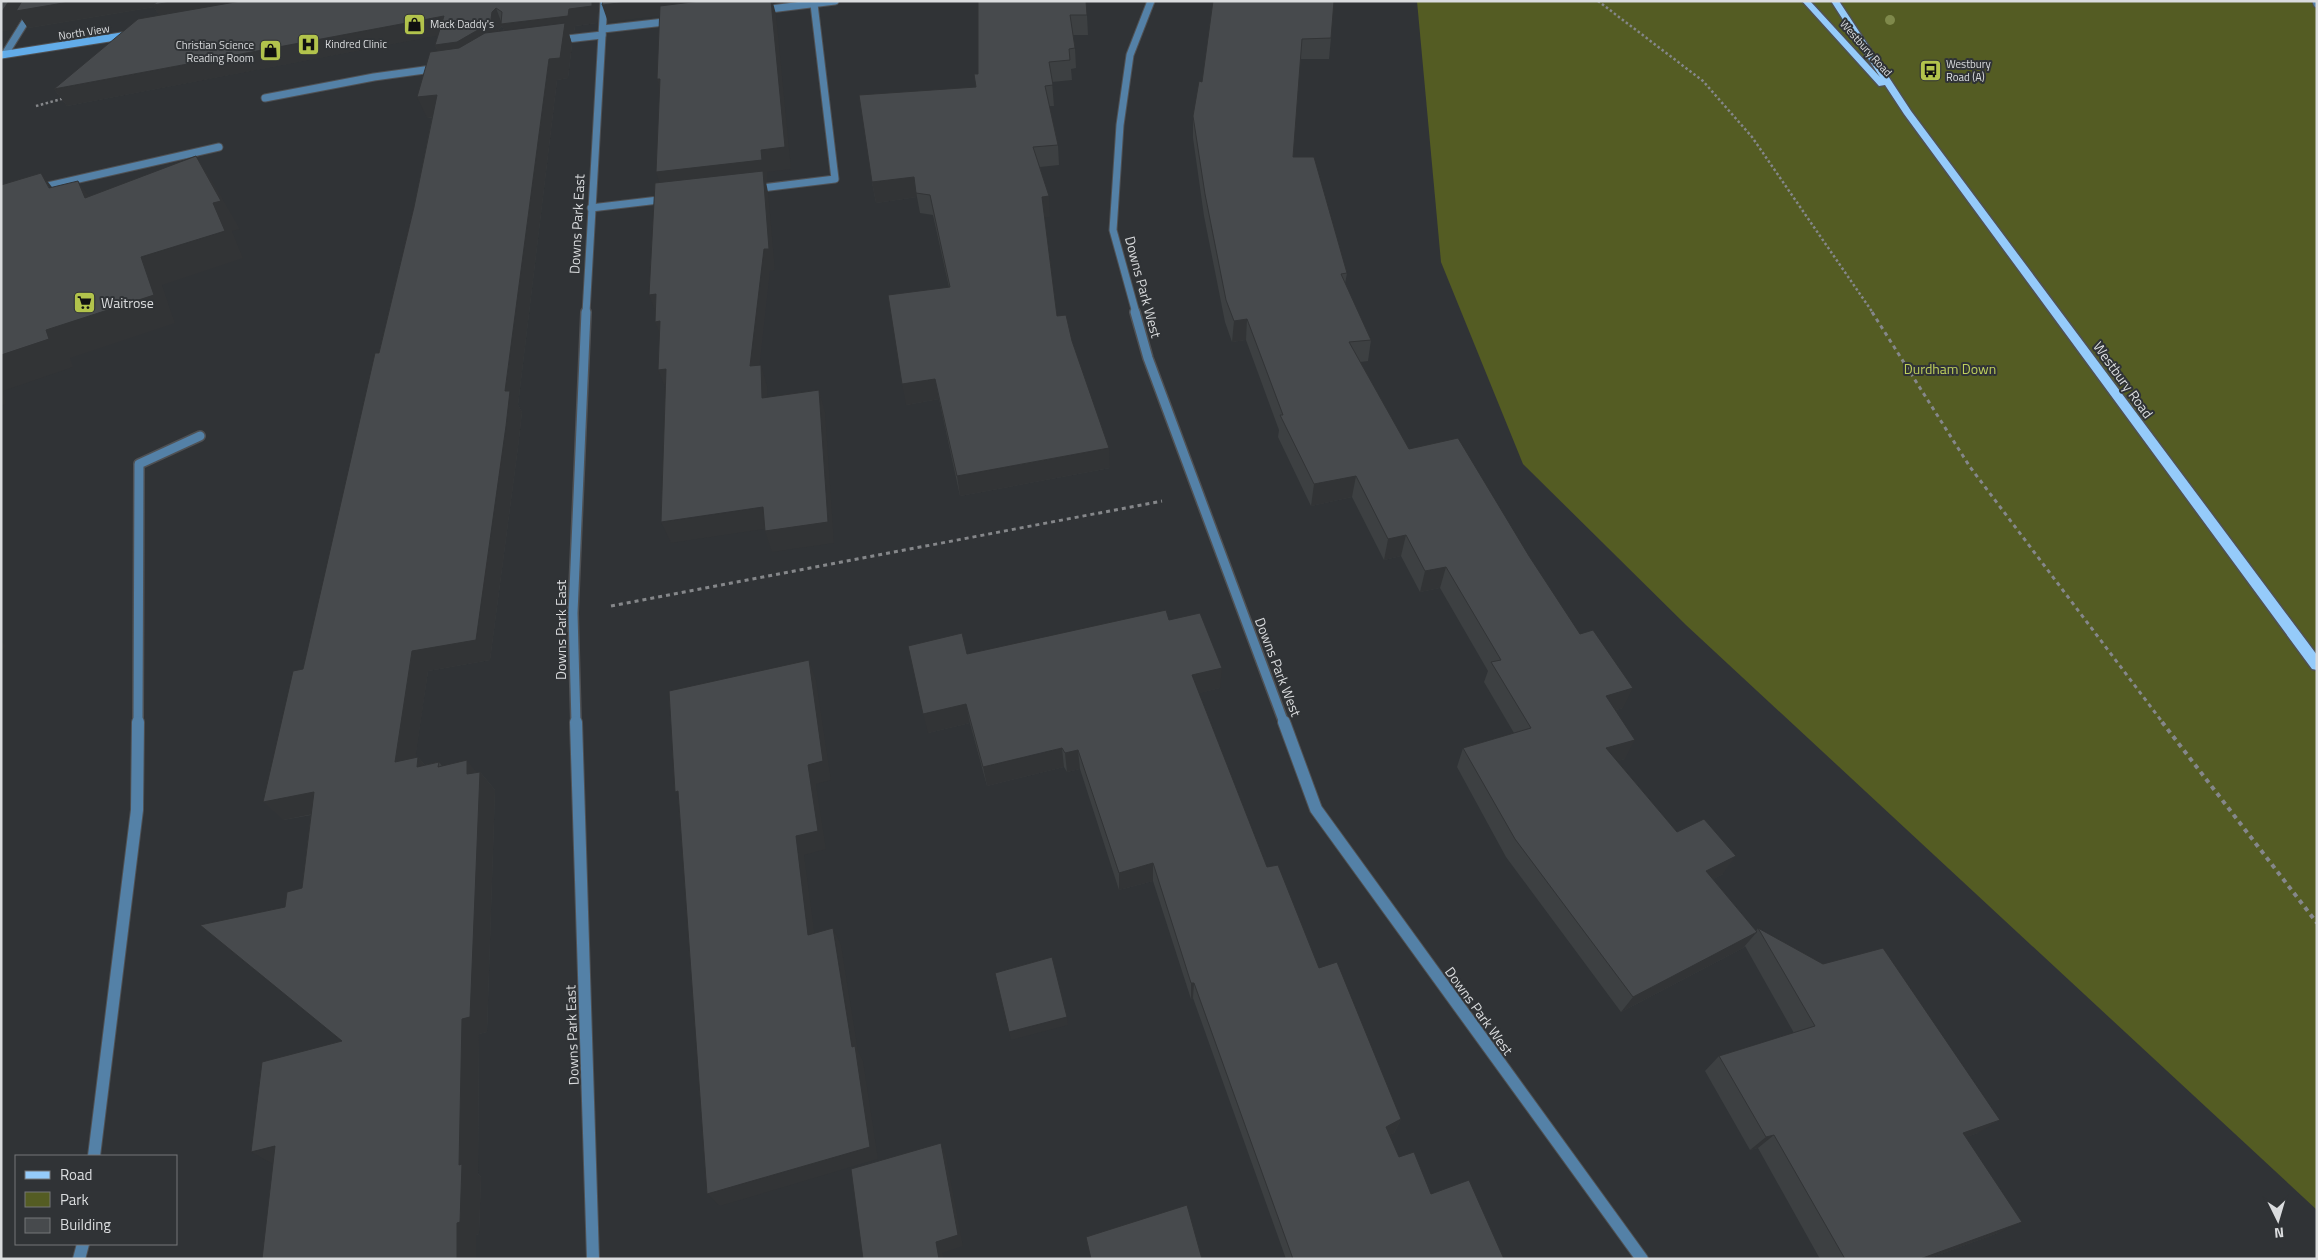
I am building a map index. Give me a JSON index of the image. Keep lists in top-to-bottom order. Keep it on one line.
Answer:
{"streets":{"main road":["North View","Westbury Road"],"street":["Downs Park East","Downs Park West"]},"parks":["Durdham Down"],"places":{"shop":["Mack Daddy's","Christian Science Reading Room"],"hospital":["Kindred Clinic"],"bus stop":["Westbury Road (A)"],"supermarket":["Waitrose"]},"legend":["Road","Park","Building"],"north":"bottom"}
